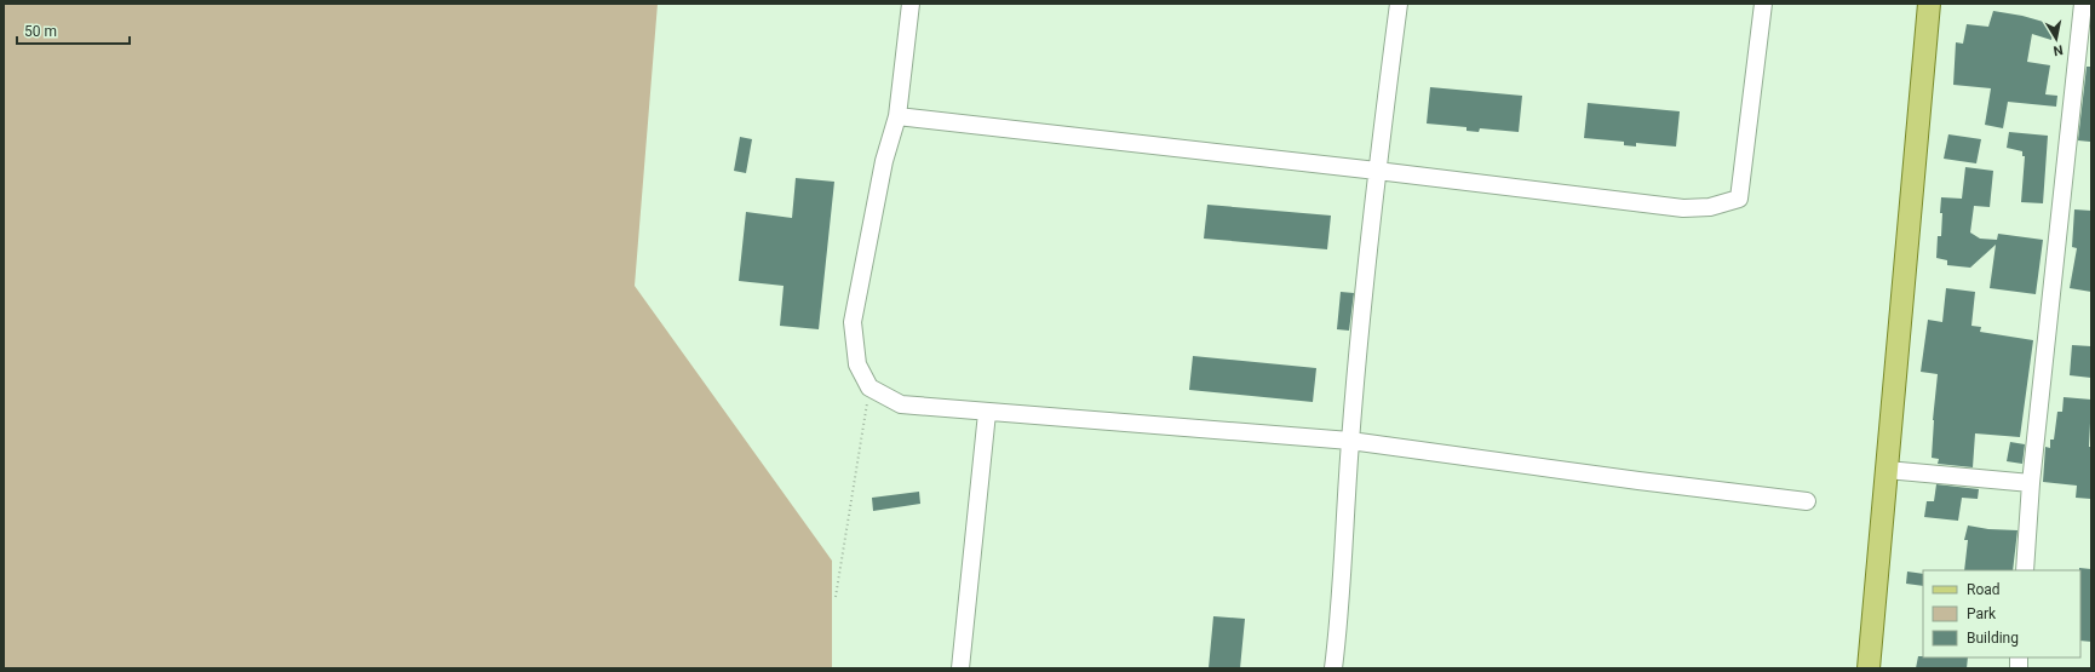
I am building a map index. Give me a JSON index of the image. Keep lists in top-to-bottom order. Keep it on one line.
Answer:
{"legend":["Road","Park","Building"],"scale_bar":"50 m","north":"bottom"}
